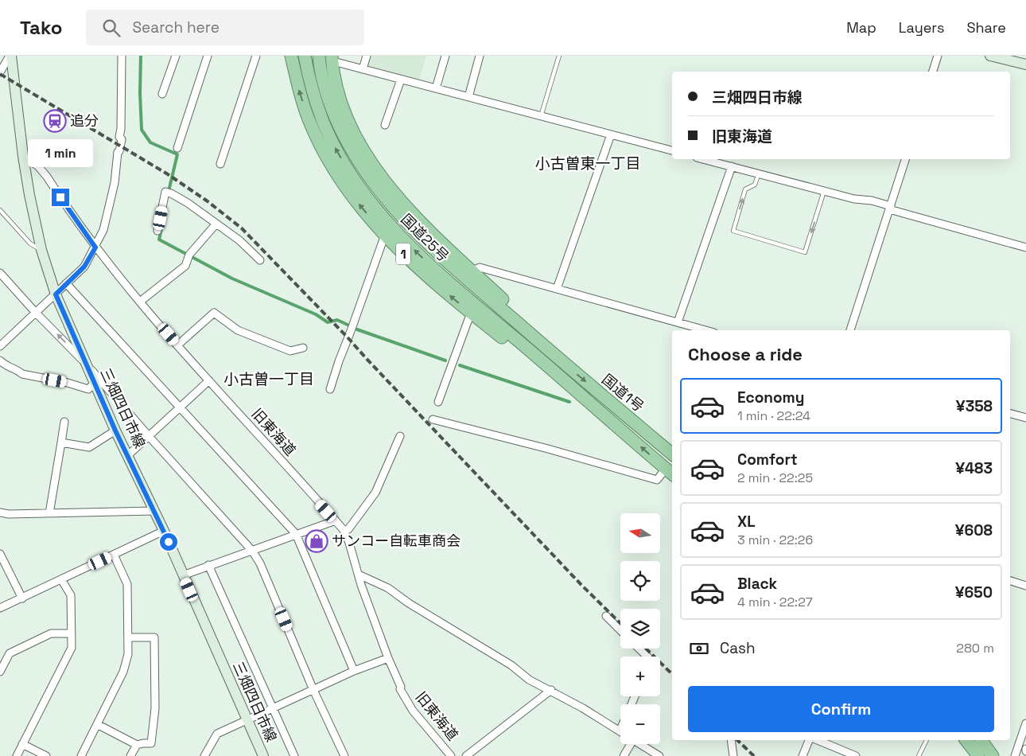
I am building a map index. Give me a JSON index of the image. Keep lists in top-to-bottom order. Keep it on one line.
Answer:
{"streets":{"highway":["国道25号","1","国道1号"],"main road":["三畑四日市線"],"street":["旧東海道"]},"crossings":[["国道25号","1"],["国道25号","国道1号"],["1","国道1号"],["三畑四日市線","旧東海道"]],"districts":["小古曽東一丁目","小古曽一丁目"],"places":{"station":["追分"],"shop":["サンコー自転車商会"]},"north":"left","page":{"header":"Tako","search":"Search here","nav":["Map","Layers","Share"],"banner":["三畑四日市線","旧東海道"],"bubble":"1 min","heading":"Choose a ride","list":[{"name":"Economy","note":"1 min · 22:24","value":"¥358"},{"name":"Comfort","note":"2 min · 22:25","value":"¥483"},{"name":"XL","note":"3 min · 22:26","value":"¥608"},{"name":"Black","note":"4 min · 22:27","value":"¥650"}],"map_buttons":["+","−"],"pay":["Cash","280 m"],"buttons":"Confirm"}}
